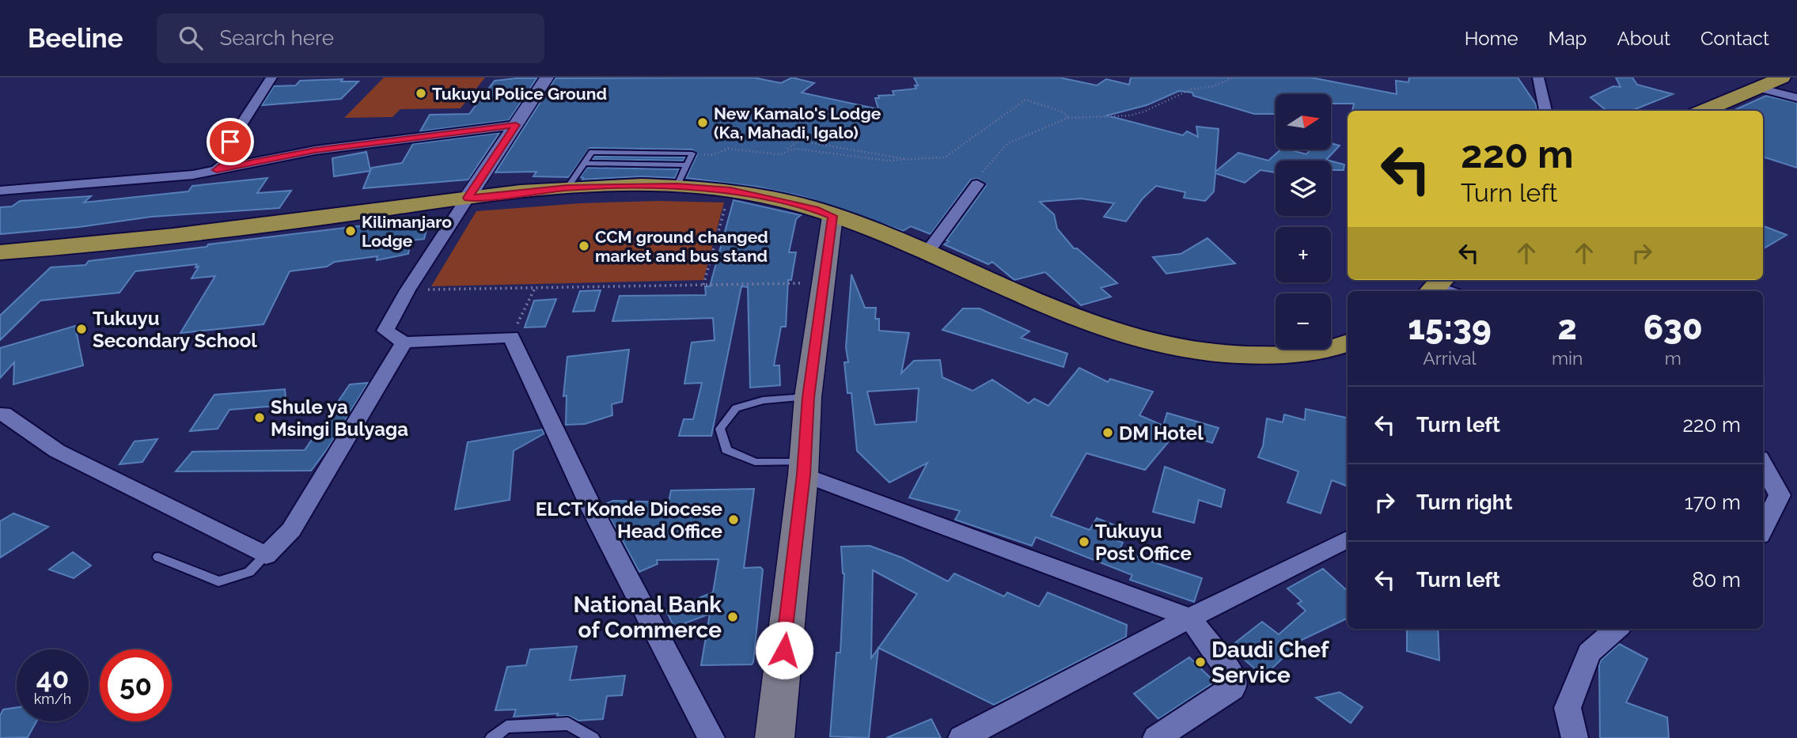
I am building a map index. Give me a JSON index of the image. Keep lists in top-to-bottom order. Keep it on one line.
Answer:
{"places":["Tukuyu Police Ground","New Kamalo's Lodge (Ka, Mahadi, Igalo)","Kilimanjaro Lodge","CCM ground changed market and bus stand","Tukuyu Secondary School","Shule ya Msingi Bulyaga","DM Hotel","ELCT Konde Diocese Head Office","Tukuyu Post Office","National Bank of Commerce","Daudi Chef Service"],"north":"right","page":{"header":"Beeline","search":"Search here","nav":["Home","Map","About","Contact"],"map_buttons":["+","−"],"turn":["220 m","Turn left"],"eta":["15:39","Arrival","2","min","630","m"],"list":[{"name":"Turn left","value":"220 m"},{"name":"Turn right","value":"170 m"},{"name":"Turn left","value":"80 m"}],"speed":"40 km/h","limit":"50"}}
